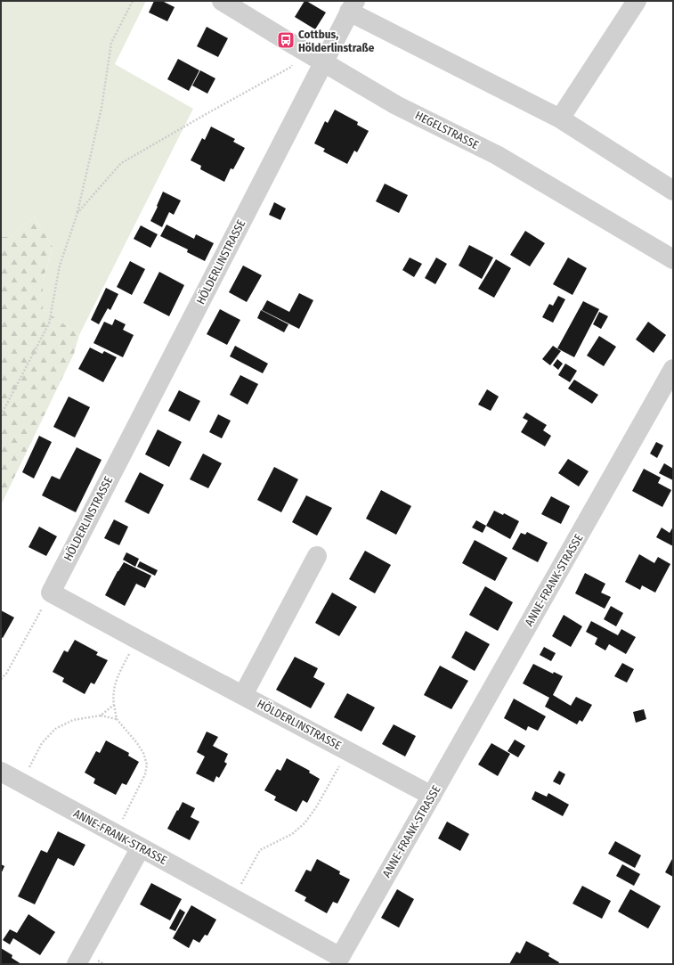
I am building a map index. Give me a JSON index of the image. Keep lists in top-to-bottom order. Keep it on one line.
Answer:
{"streets":{"street":["HEGELSTRASSE","HÖLDERLINSTRASSE","ANNE-FRANK-STRASSE"]},"crossings":[["HEGELSTRASSE","HÖLDERLINSTRASSE"],["HÖLDERLINSTRASSE","ANNE-FRANK-STRASSE"]],"places":{"bus stop":["Cottbus, Hölderlinstraße"]}}
